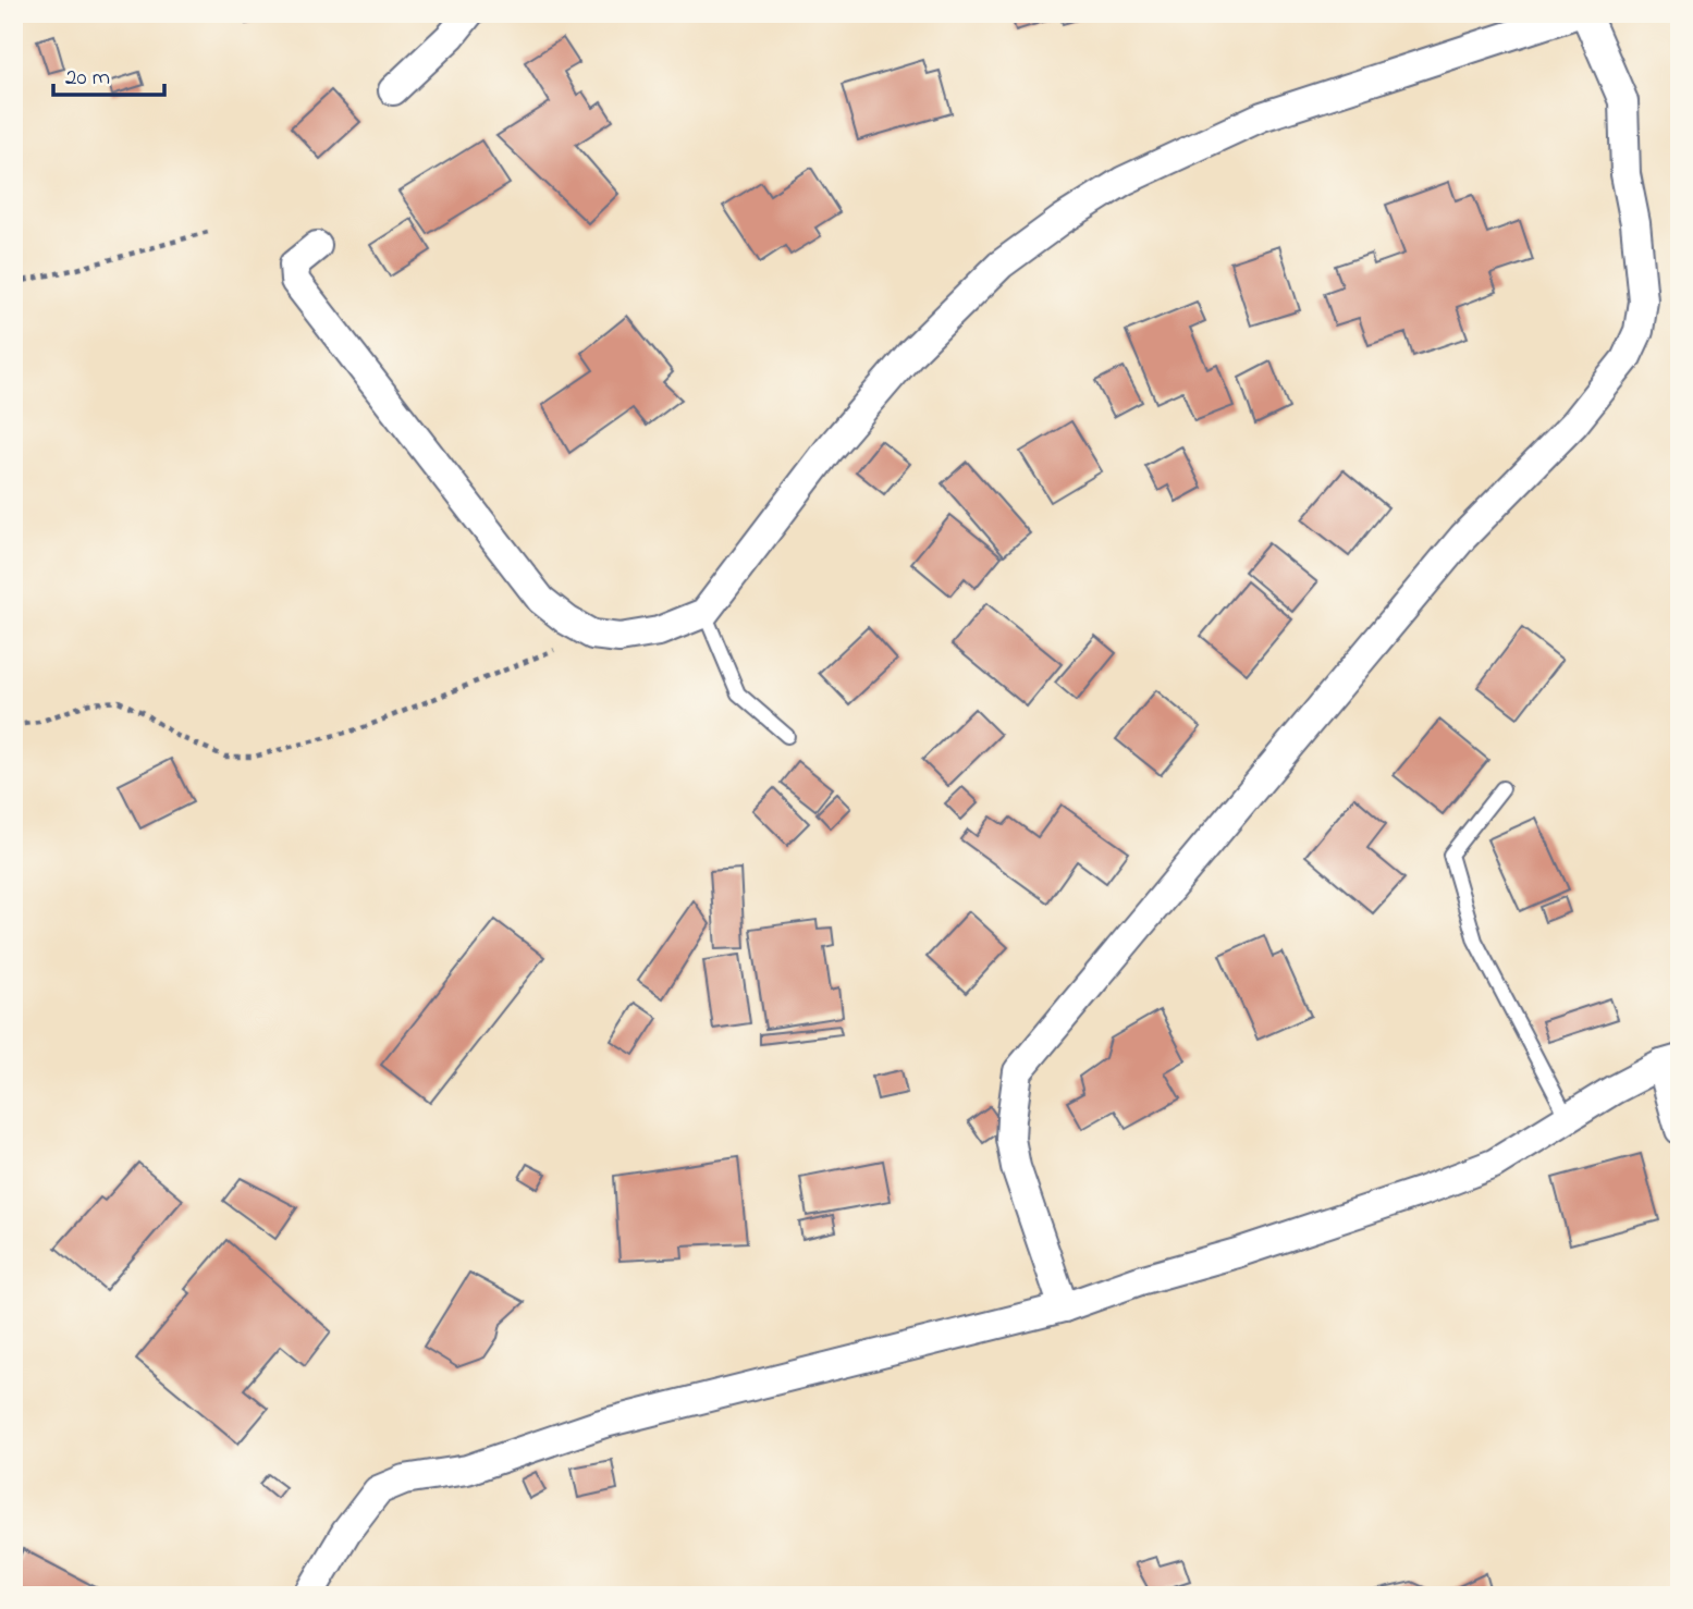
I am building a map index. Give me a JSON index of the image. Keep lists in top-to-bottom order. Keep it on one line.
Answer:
{"scale_bar":"20 m"}
